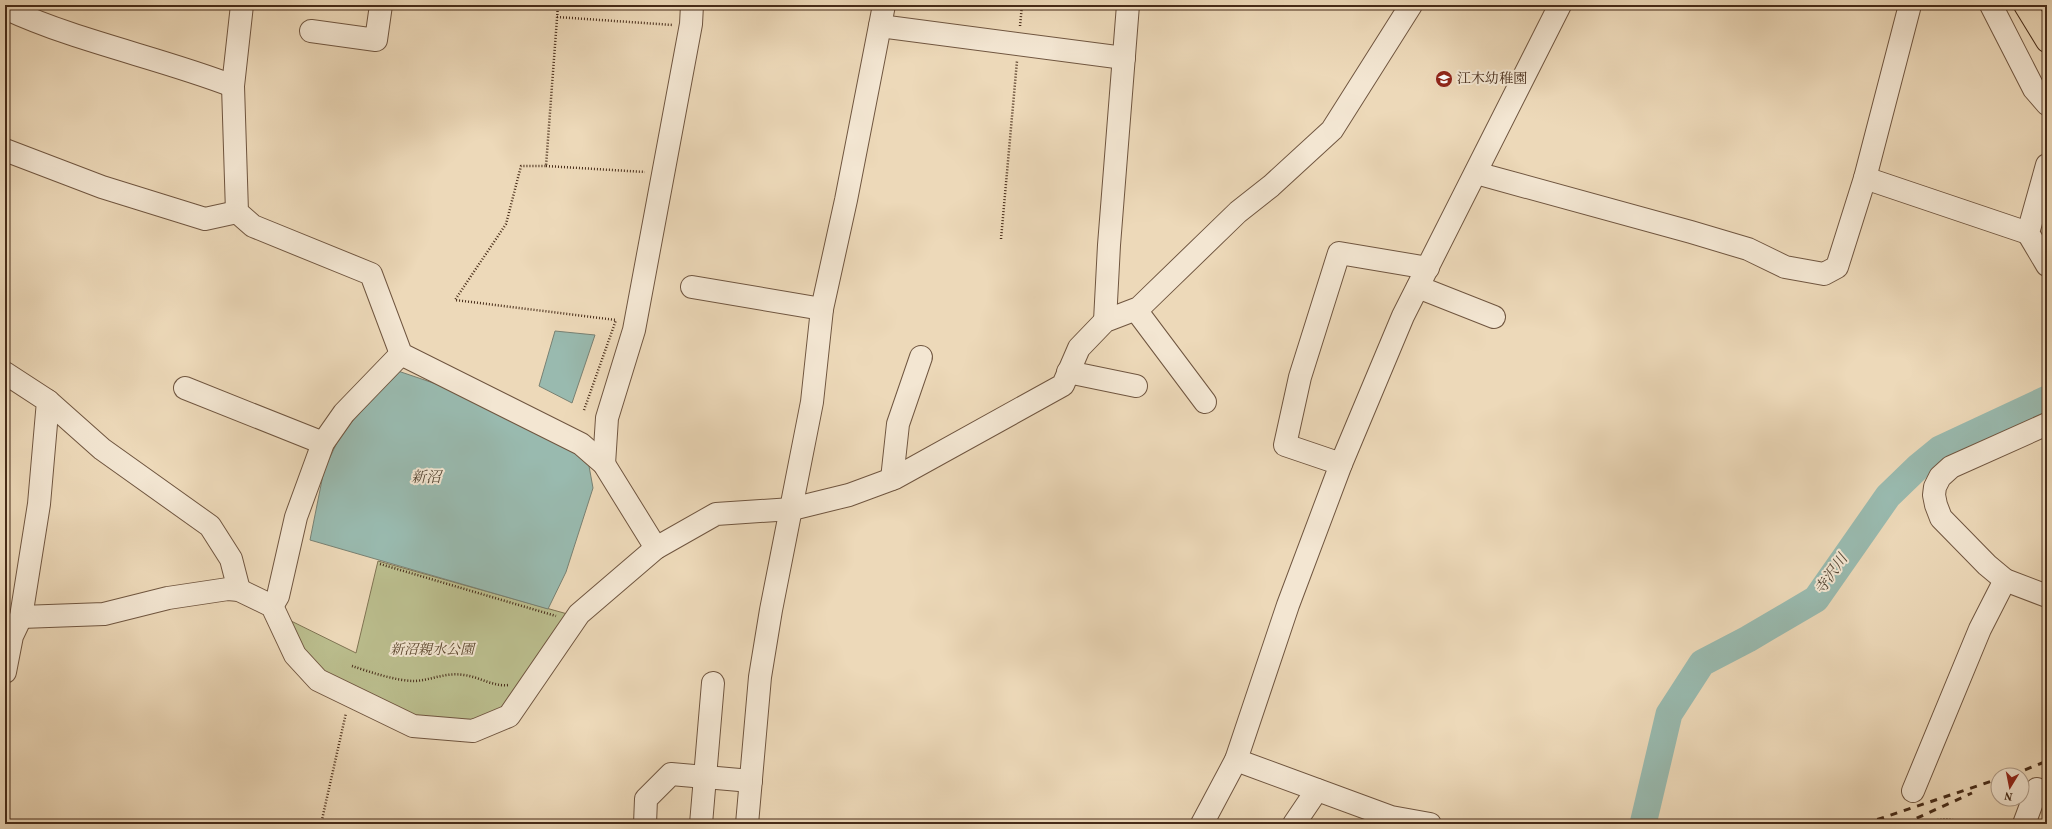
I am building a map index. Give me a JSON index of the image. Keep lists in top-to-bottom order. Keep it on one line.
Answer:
{"water":["新沼","寺沢川"],"parks":["新沼親水公園"],"places":{"school or university":["江木幼稚園"]},"north":"bottom"}
